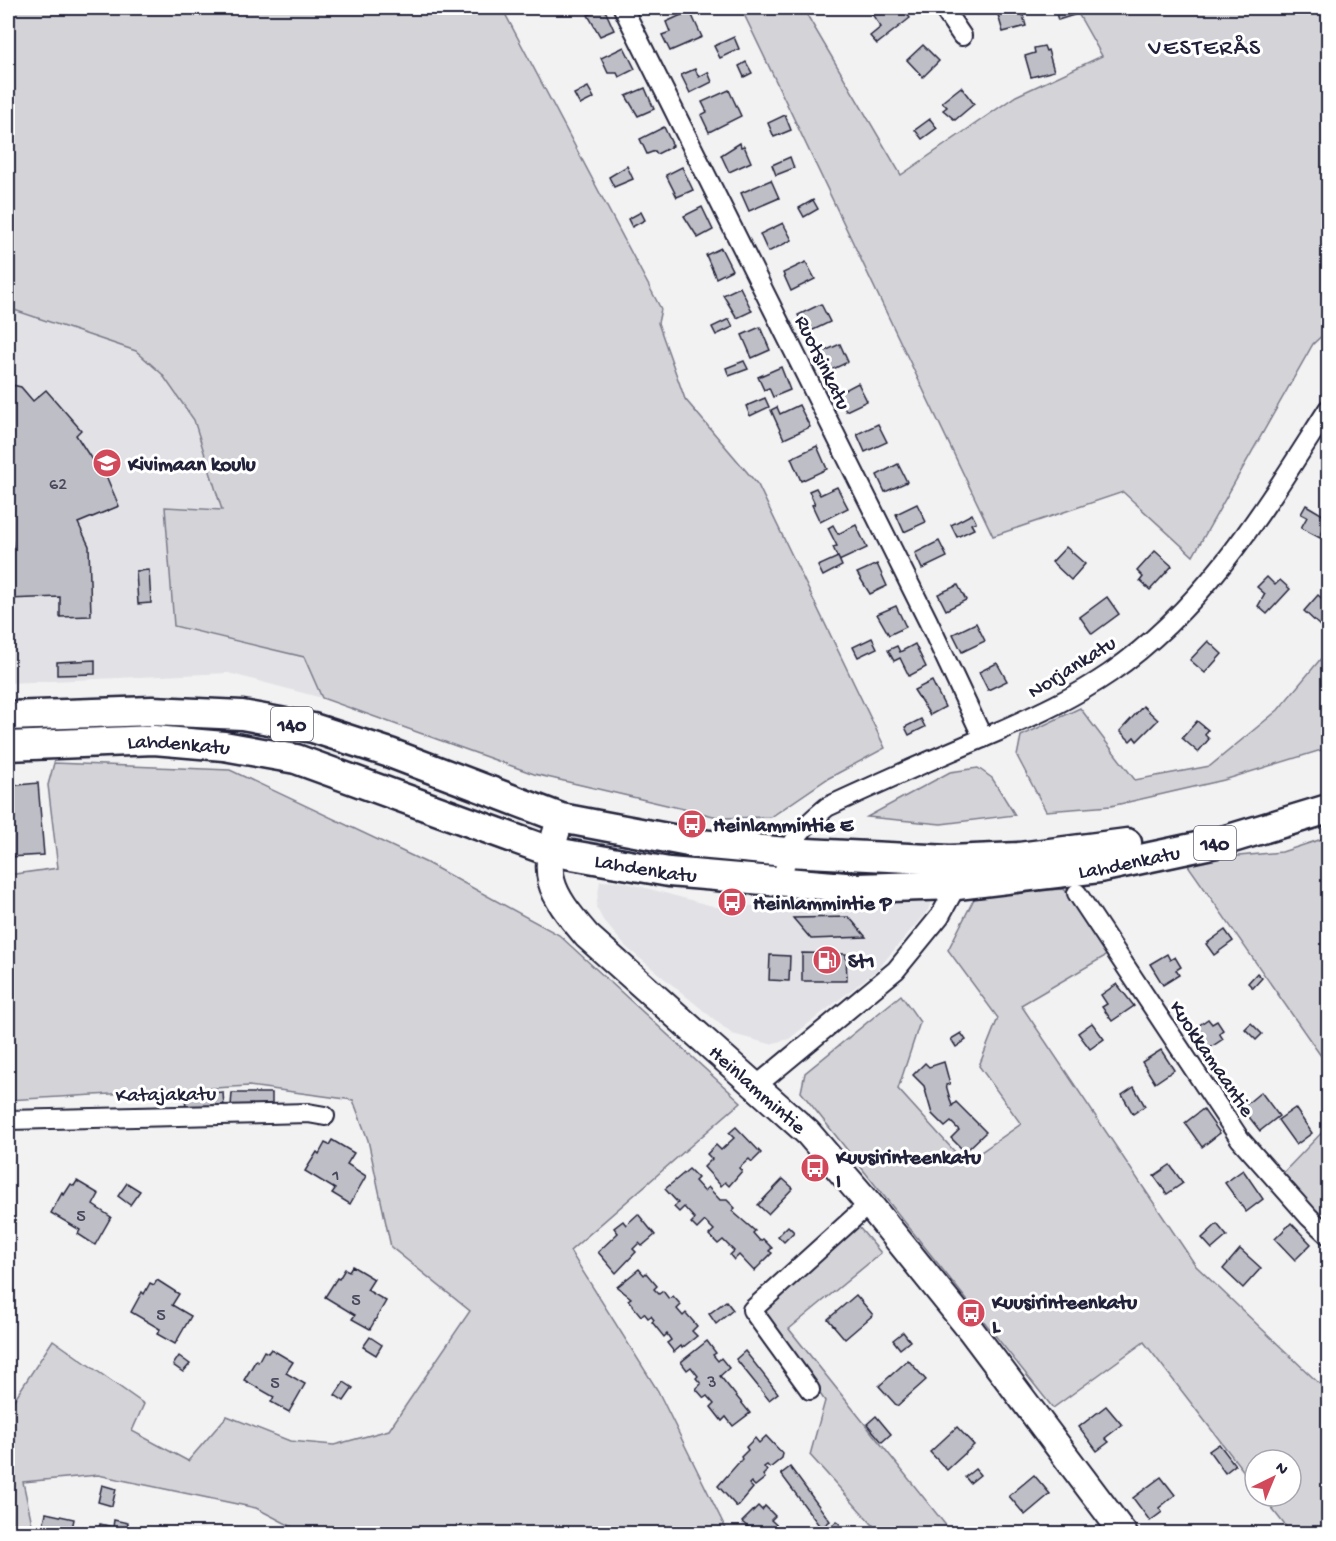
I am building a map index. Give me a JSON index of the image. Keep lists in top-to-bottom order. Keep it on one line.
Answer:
{"streets":{"main road":["140","Lahdenkatu"],"street":["Ruotsinkatu","Norjankatu","Kuokkamaantie","Heinlammintie","Katajakatu"]},"crossings":[["Ruotsinkatu","Norjankatu"],["Norjankatu","Lahdenkatu"],["Lahdenkatu","Heinlammintie"]],"districts":["VESTERÅS"],"places":{"school or university":["Kivimaan koulu"],"bus stop":["Heinlammintie E","Heinlammintie P","Kuusirinteenkatu I","Kuusirinteenkatu L"],"fuel station":["St1"]},"house_numbers":["62","1","5","5","5","3","5"],"north":"top right"}
